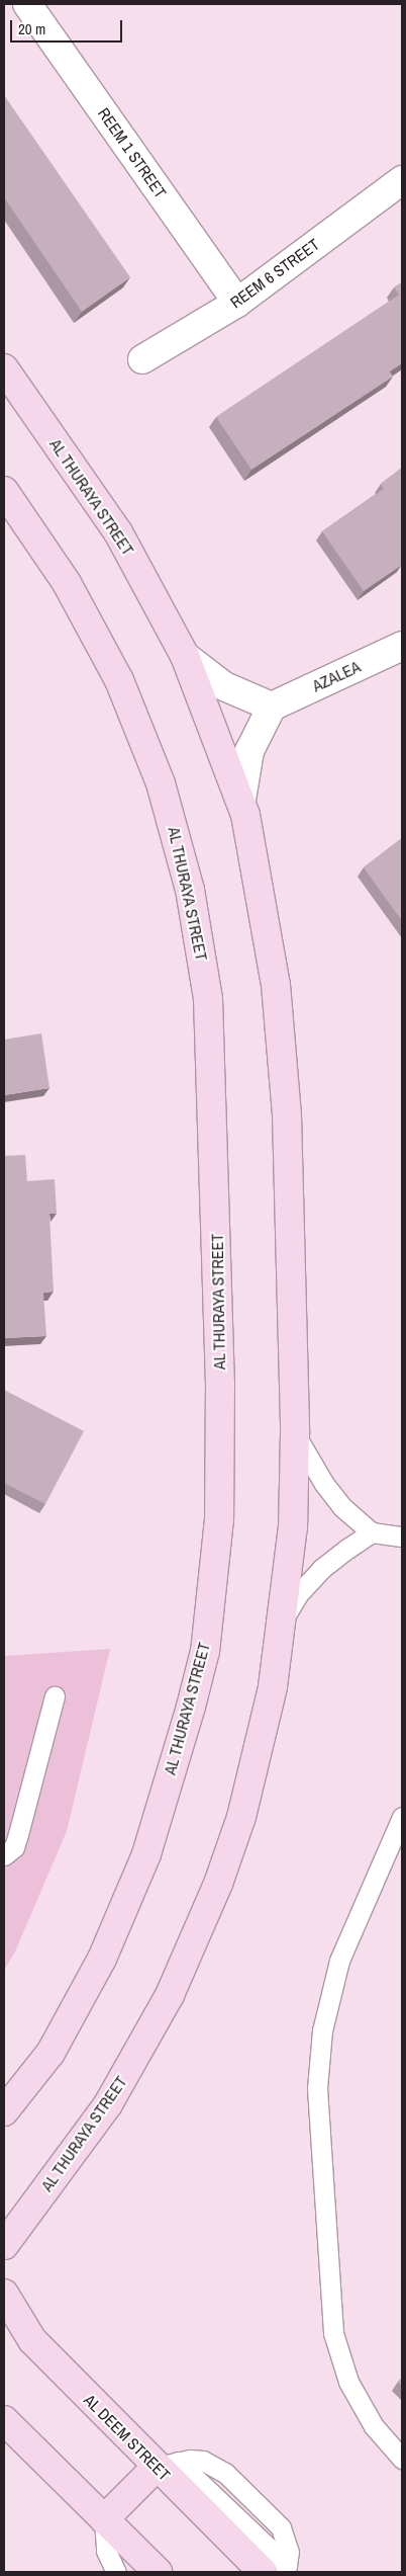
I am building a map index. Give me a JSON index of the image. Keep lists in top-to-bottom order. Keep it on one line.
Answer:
{"streets":{"street":["REEM 1 STREET","REEM 6 STREET","AL THURAYA STREET","AZALEA","AL DEEM STREET"]},"crossings":[["REEM 1 STREET","REEM 6 STREET"]],"scale_bar":"20 m"}
